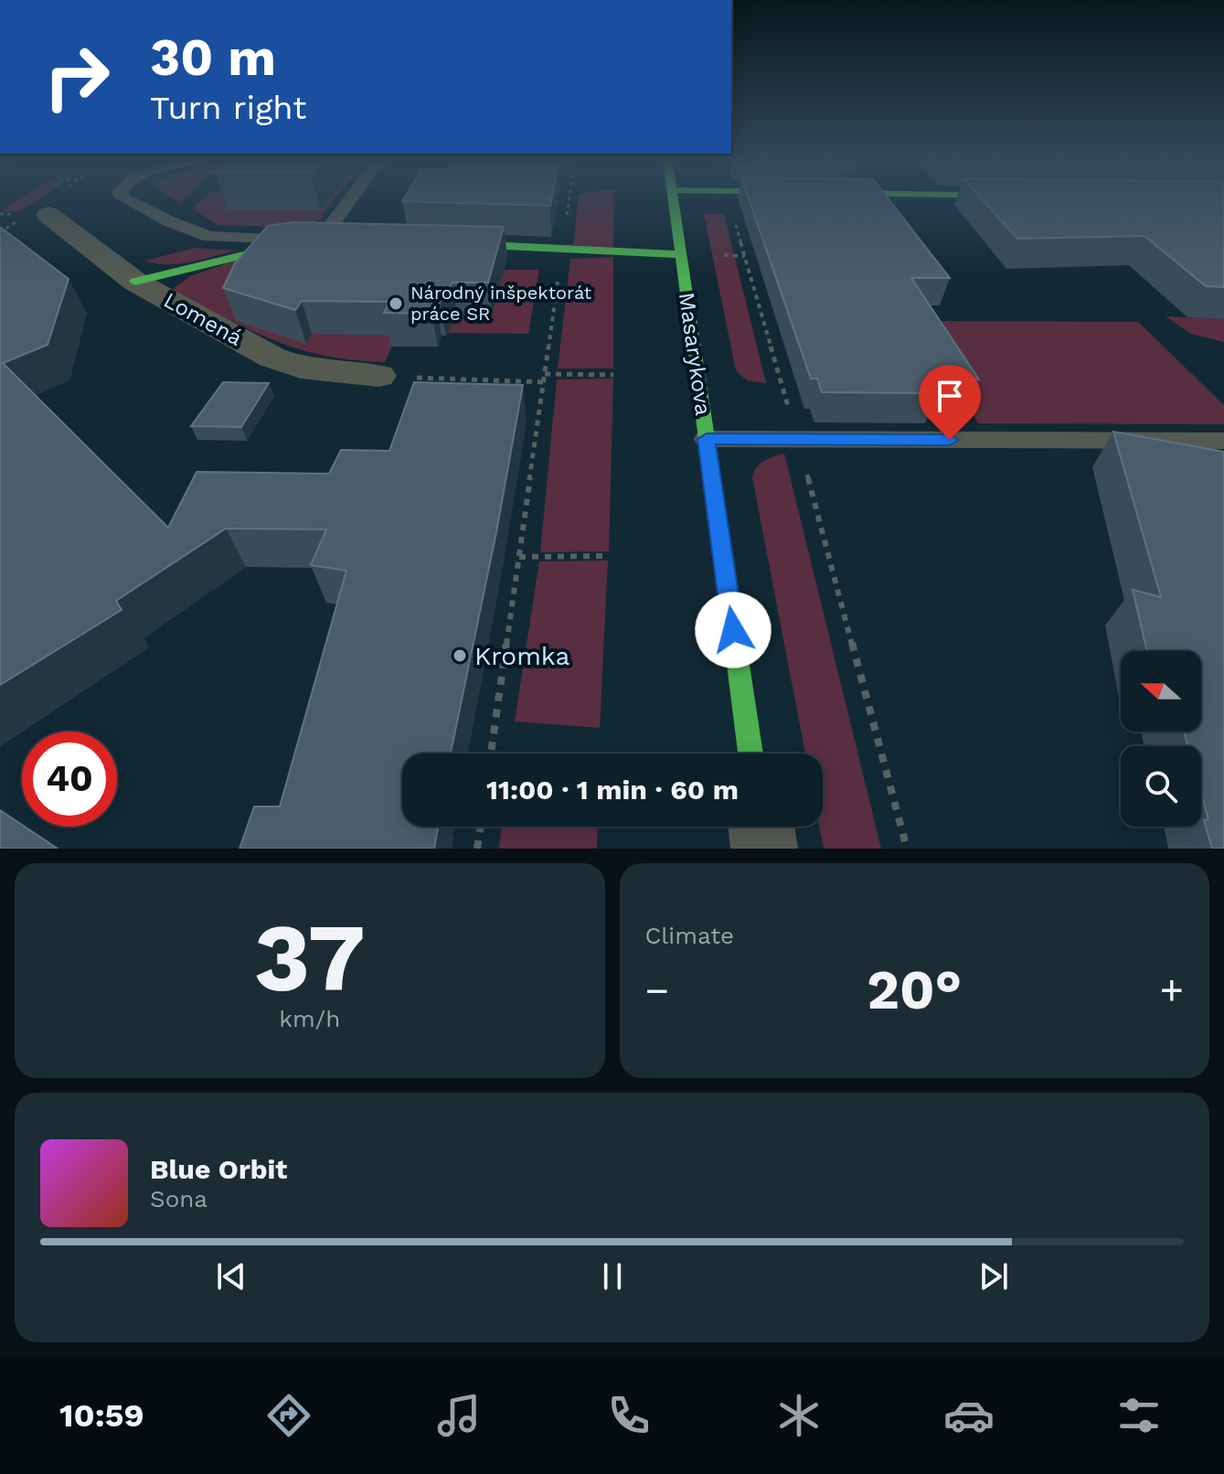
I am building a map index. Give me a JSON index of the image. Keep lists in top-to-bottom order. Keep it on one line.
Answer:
{"streets":{"street":["Lomená","Masarykova"]},"places":["Národný inšpektorát práce SR","Kromka"],"north":"left","page":{"turn":["30 m","Turn right"],"limit":"40","trip":"11:00 · 1 min · 60 m","tile":[["37","km/h"],"Climate"],"heat":["−","20°","+"],"song":["Blue Orbit","Sona"],"tabs":"10:59"}}
